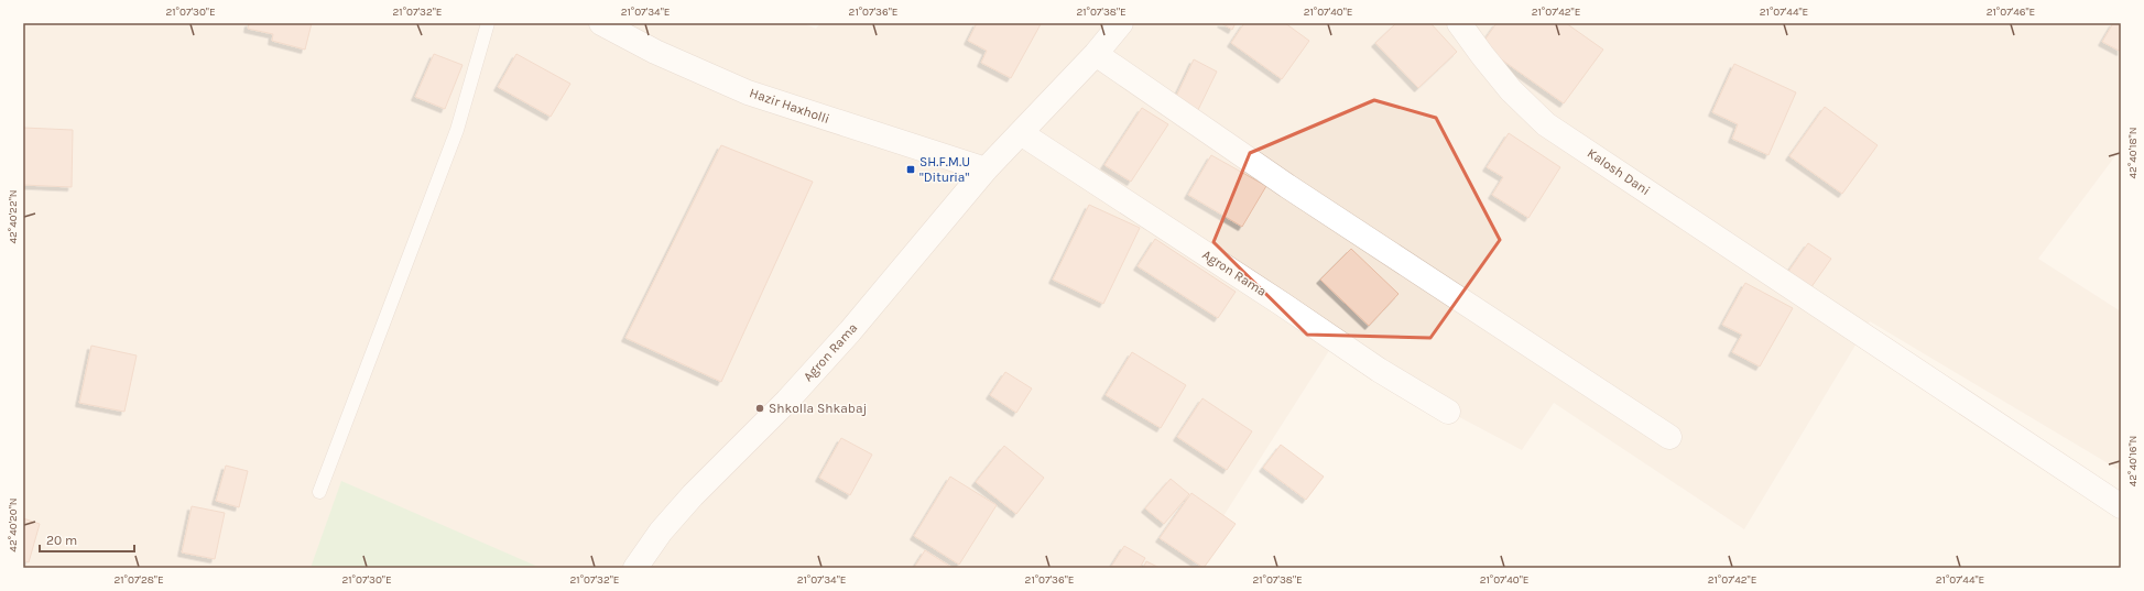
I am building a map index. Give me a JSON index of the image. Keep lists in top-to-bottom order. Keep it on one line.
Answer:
{"streets":{"street":["Hazir Haxholli","Kalosh Dani","Agron Rama"]},"crossings":[["Hazir Haxholli","Agron Rama"]],"places":{"transit":["SH.F.M.U \"Dituria\""],"other":["Shkolla Shkabaj"]},"scale_bar":"20 m","coordinates":["21°07'30\"E","21°07'32\"E","21°07'34\"E","21°07'36\"E","21°07'38\"E","21°07'40\"E","21°07'42\"E","21°07'44\"E","21°07'46\"E","42°40'18\"N","42°40'22\"N","42°40'16\"N","42°40'20\"N","21°07'28\"E"]}
